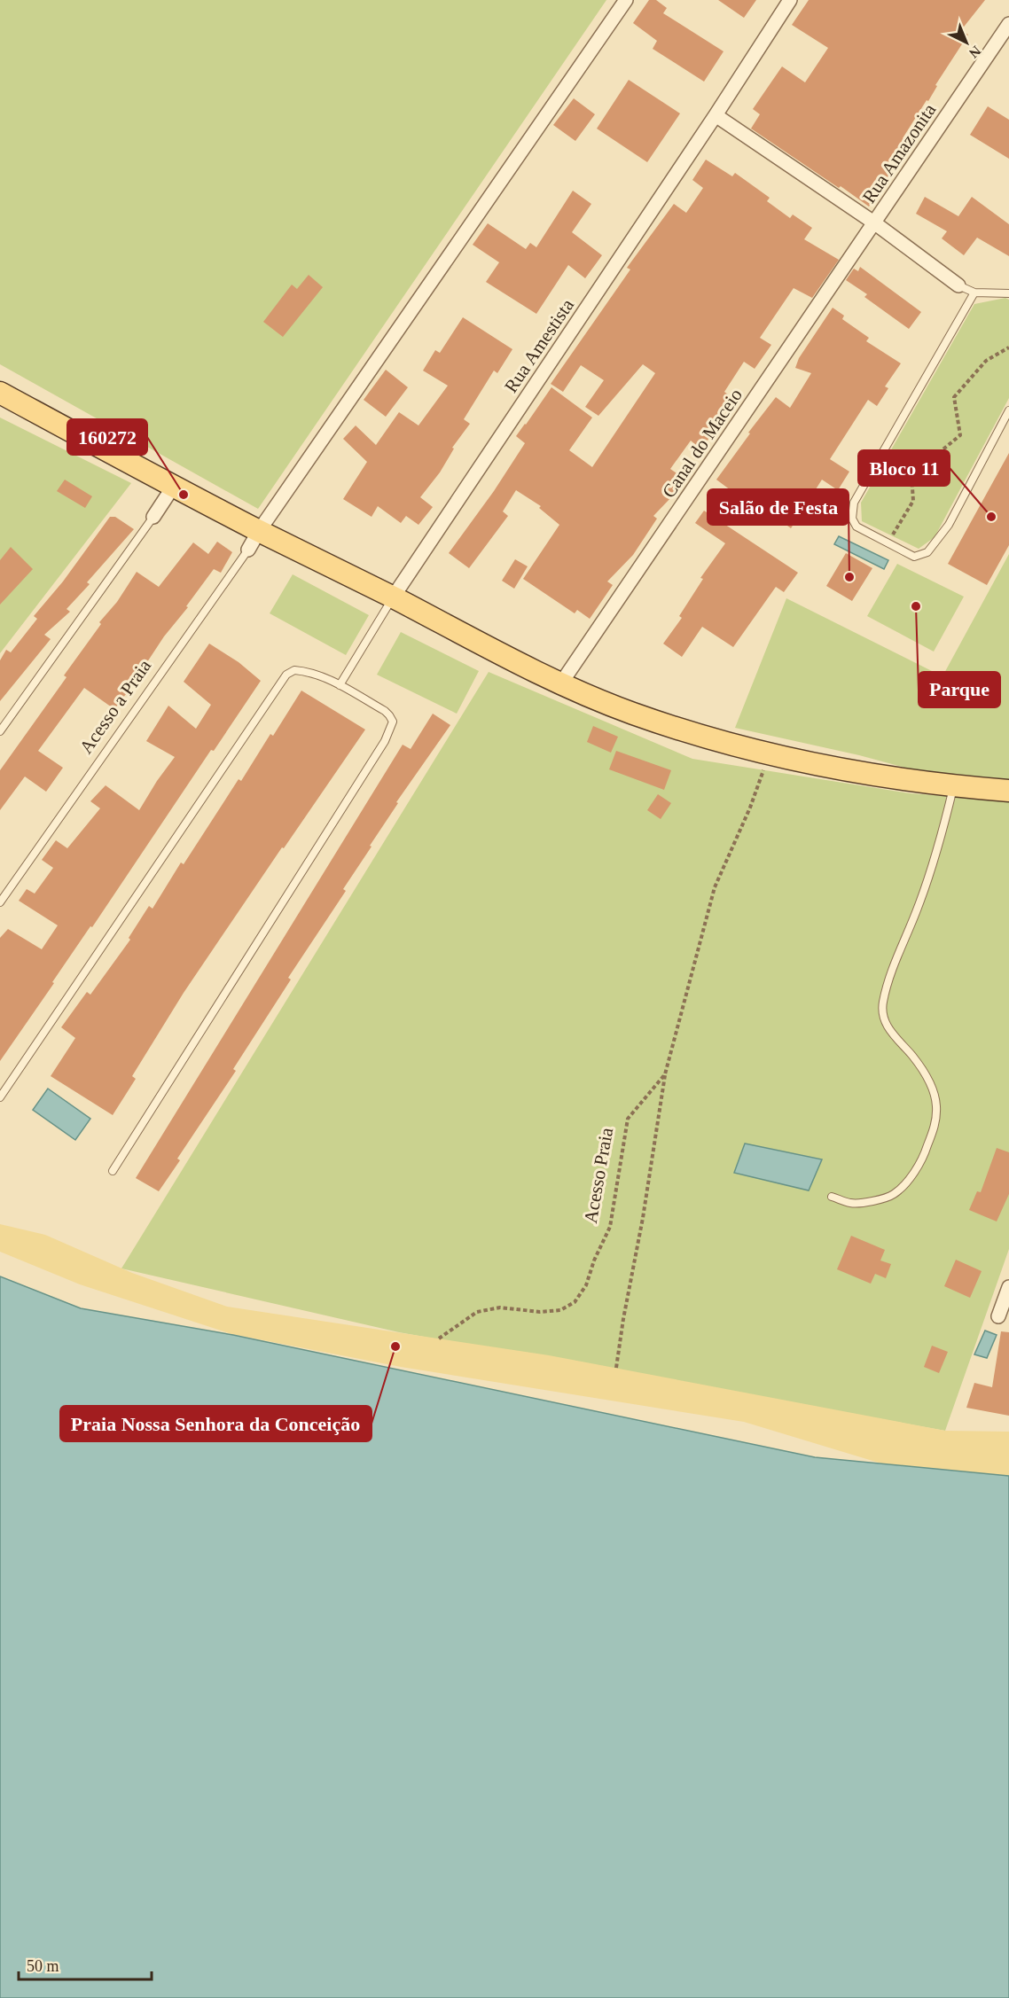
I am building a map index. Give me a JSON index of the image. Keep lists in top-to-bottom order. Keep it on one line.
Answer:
{"streets":{"street":["Rua Amazonita","Rua Amestista","Canal do Maceio","Acesso a Praia"],"path":["Acesso Praia"]},"crossings":[["Rua Amazonita","Rua Amestista"],["Rua Amazonita","Canal do Maceio"]],"places":["160272","Bloco 11","Salão de Festa","Parque","Praia Nossa Senhora da Conceição"],"scale_bar":"50 m","north":"bottom right"}
